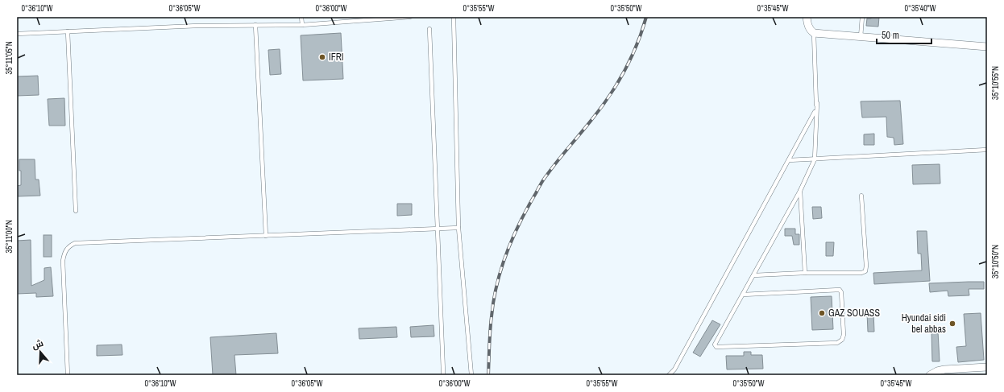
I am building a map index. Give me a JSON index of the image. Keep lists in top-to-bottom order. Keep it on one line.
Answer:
{"places":["IFRI","GAZ SOUASS","Hyundai sidi bel abbas"],"scale_bar":"50 m","north":"top","coordinates":["0°36'10\"W","0°36'05\"W","0°36'00\"W","0°35'55\"W","0°35'50\"W","0°35'45\"W","0°35'40\"W","35°11'05\"N","35°10'55\"N","35°11'00\"N","35°10'50\"N"]}
